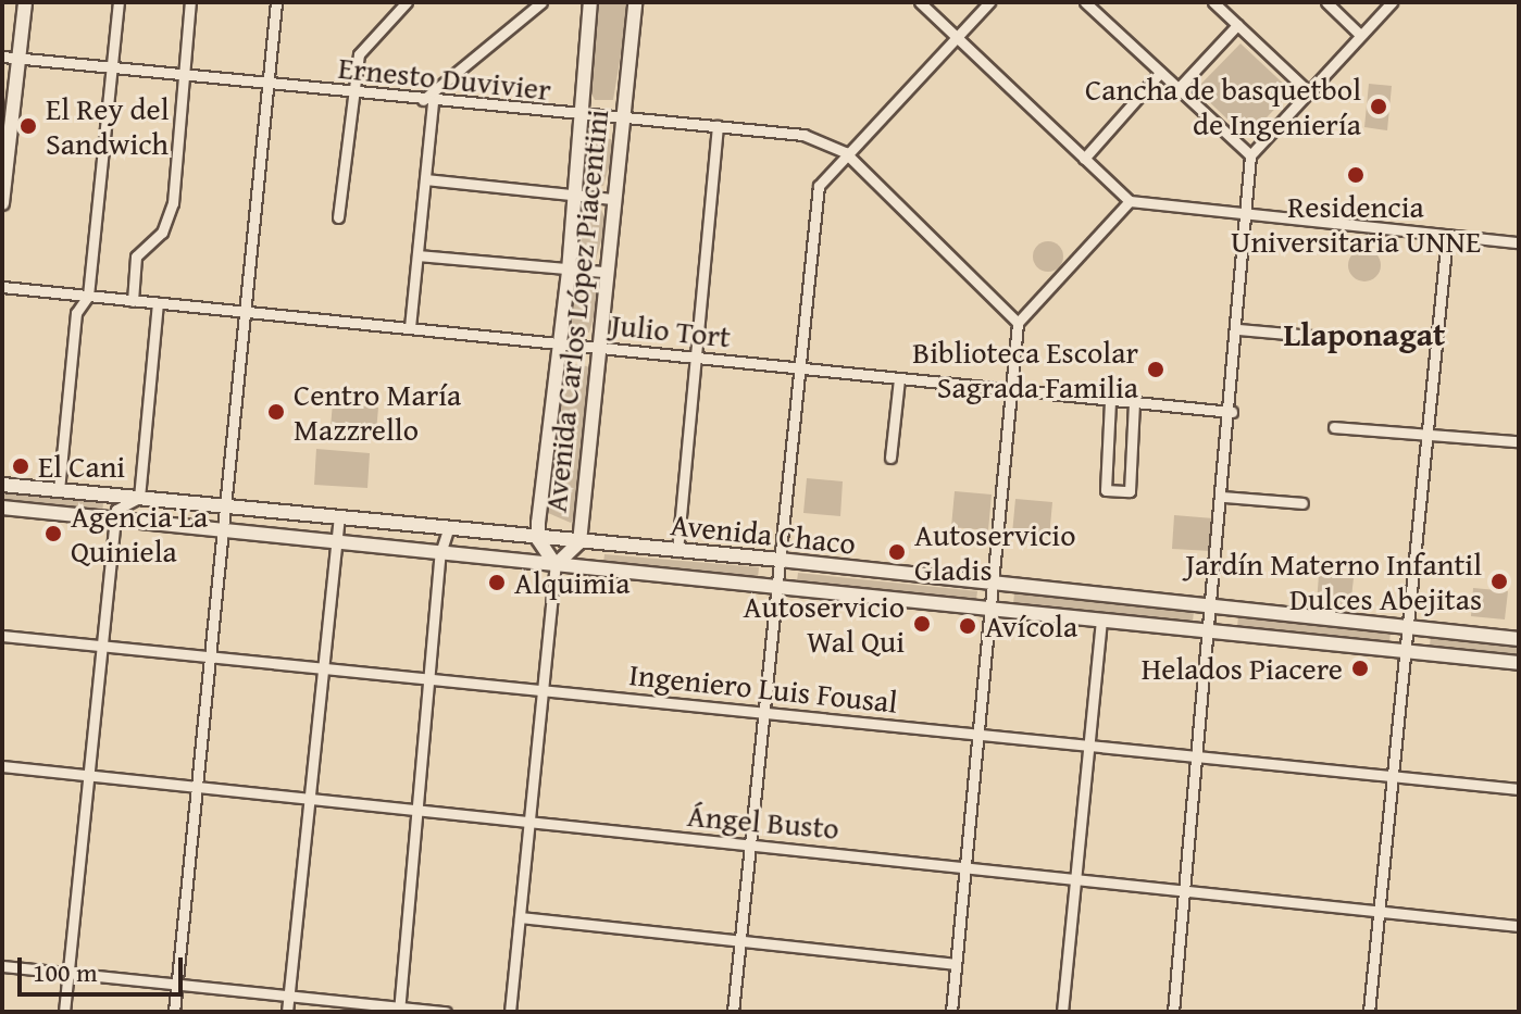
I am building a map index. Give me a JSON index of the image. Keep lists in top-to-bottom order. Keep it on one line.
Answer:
{"streets":{"main road":["Avenida Carlos López Piacentini","Avenida Chaco"],"street":["Ernesto Duvivier","Julio Tort","Ingeniero Luis Fousal","Ángel Busto"]},"crossings":[["Ernesto Duvivier","Avenida Carlos López Piacentini"],["Avenida Carlos López Piacentini","Julio Tort"],["Avenida Carlos López Piacentini","Avenida Chaco"]],"districts":["Llaponagat"],"places":["Cancha de basquetbol de Ingeniería","El Rey del Sandwich","Residencia Universitaria UNNE","Biblioteca Escolar Sagrada Familia","Centro María Mazzrello","El Cani","Agencia La Quiniela","Autoservicio Gladis","Jardín Materno Infantil Dulces Abejitas","Alquimia","Autoservicio Wal Qui","Avícola","Helados Piacere"],"scale_bar":"100 m"}
